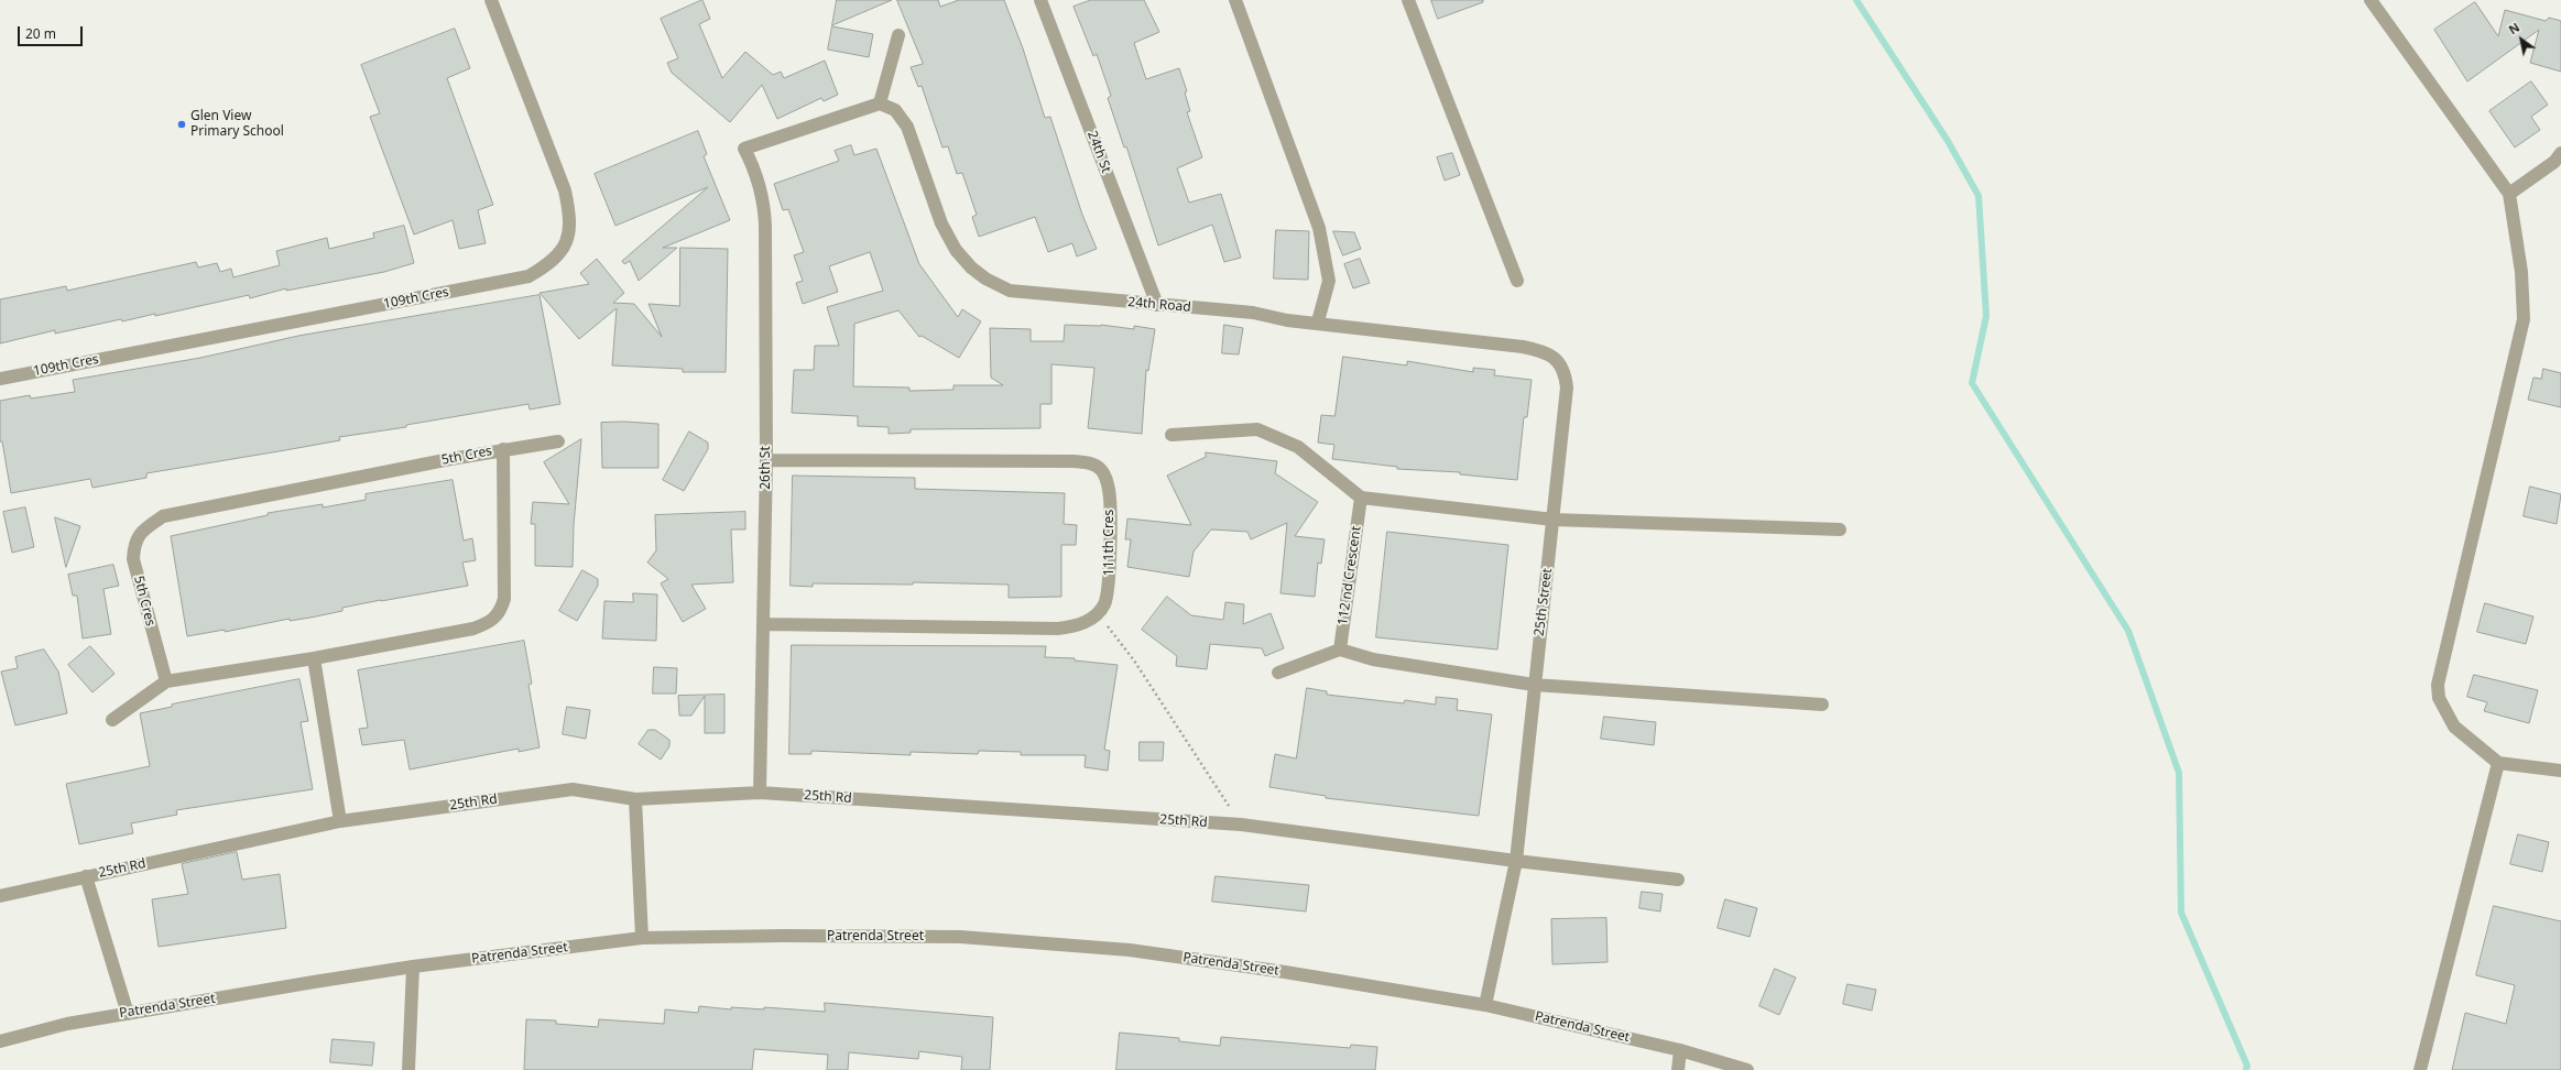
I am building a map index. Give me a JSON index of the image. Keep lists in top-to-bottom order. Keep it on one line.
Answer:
{"streets":{"street":["24th St","109th Cres","24th Road","5th Cres","26th St","111th Cres","112 nd Crescent","25th Street","25th Rd","Patrenda Street"]},"crossings":[["24th St","24th Road"],["24th Road","26th St"],["24th Road","25th Street"],["26th St","111th Cres"],["26th St","25th Rd"],["25th Street","25th Rd"]],"places":["Glen View Primary School"],"scale_bar":"20 m","north":"top left"}
